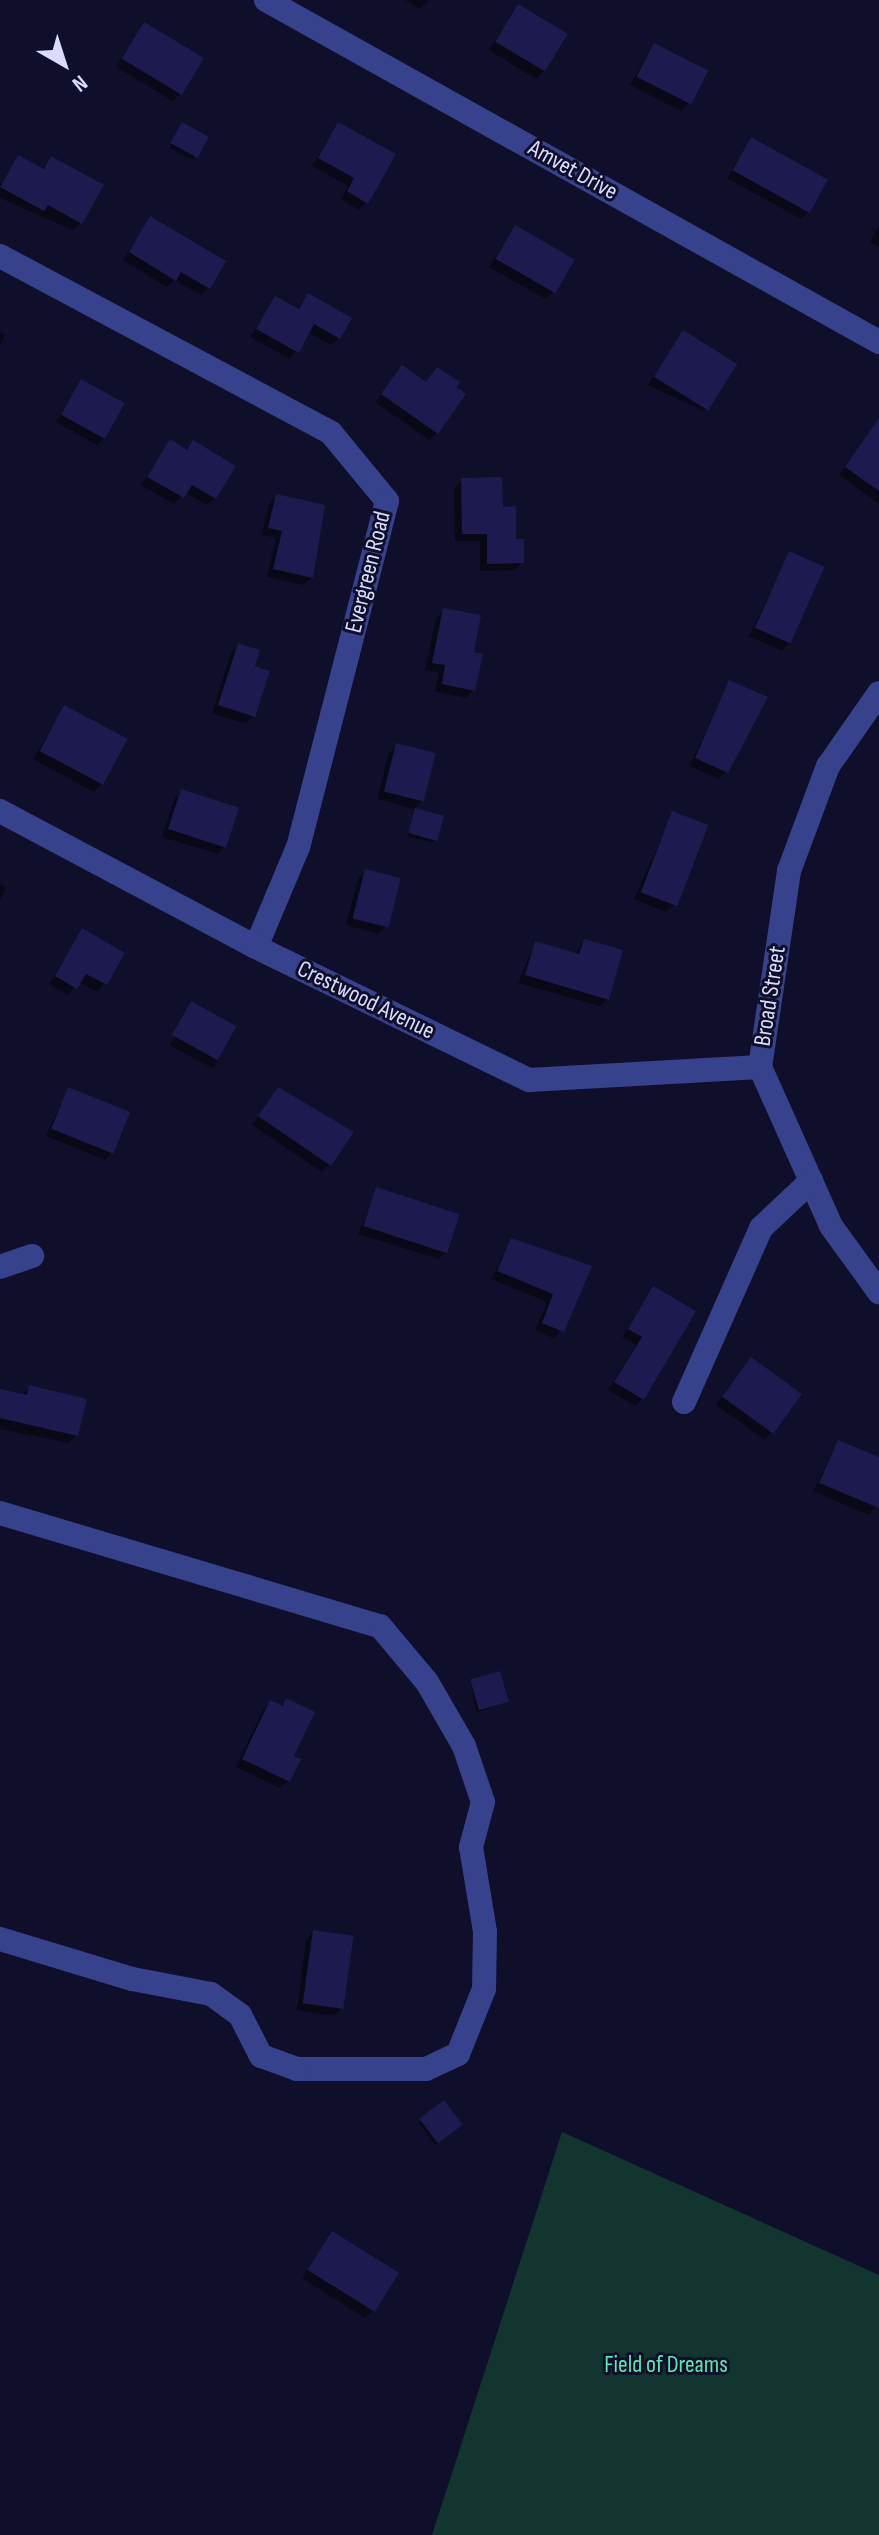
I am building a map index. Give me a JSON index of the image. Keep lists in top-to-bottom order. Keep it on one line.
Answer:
{"streets":{"street":["Amvet Drive","Evergreen Road","Broad Street","Crestwood Avenue"]},"crossings":[["Evergreen Road","Crestwood Avenue"],["Broad Street","Crestwood Avenue"]],"parks":["Field of Dreams"],"north":"bottom right"}
